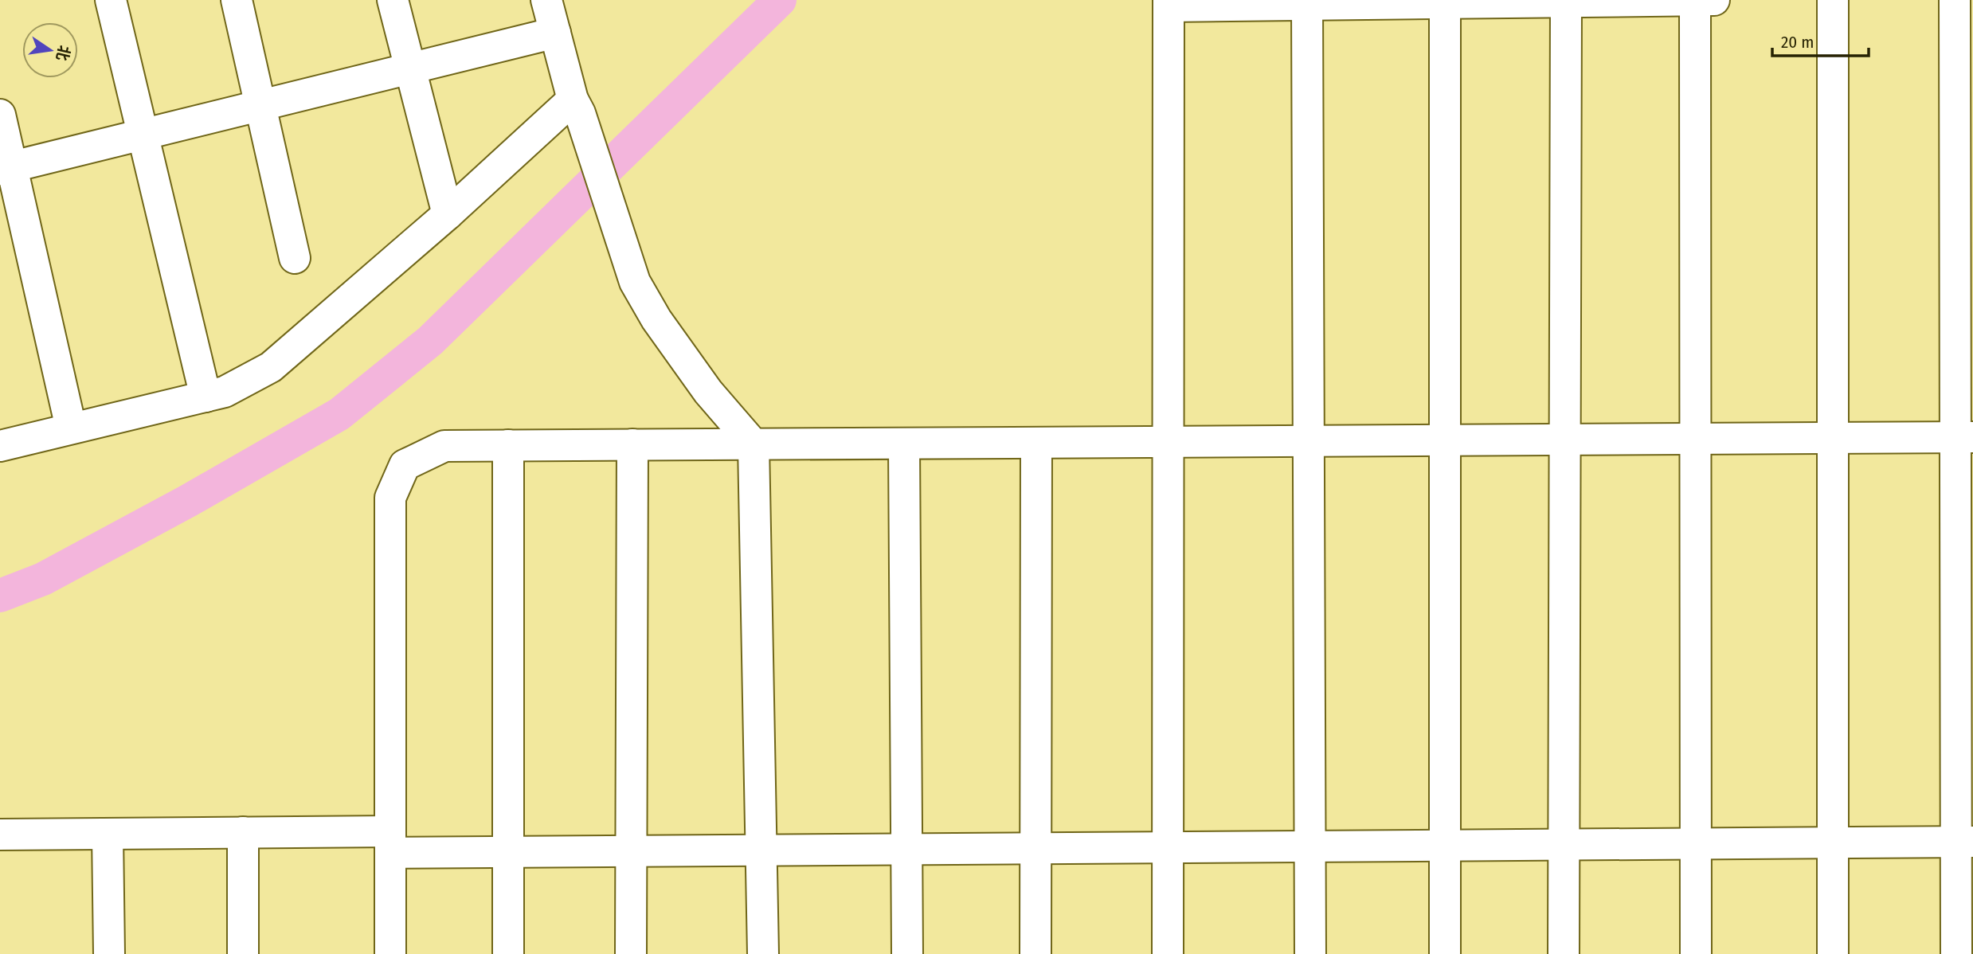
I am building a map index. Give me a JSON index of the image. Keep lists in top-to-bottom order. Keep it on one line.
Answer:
{"scale_bar":"20 m","north":"right"}
